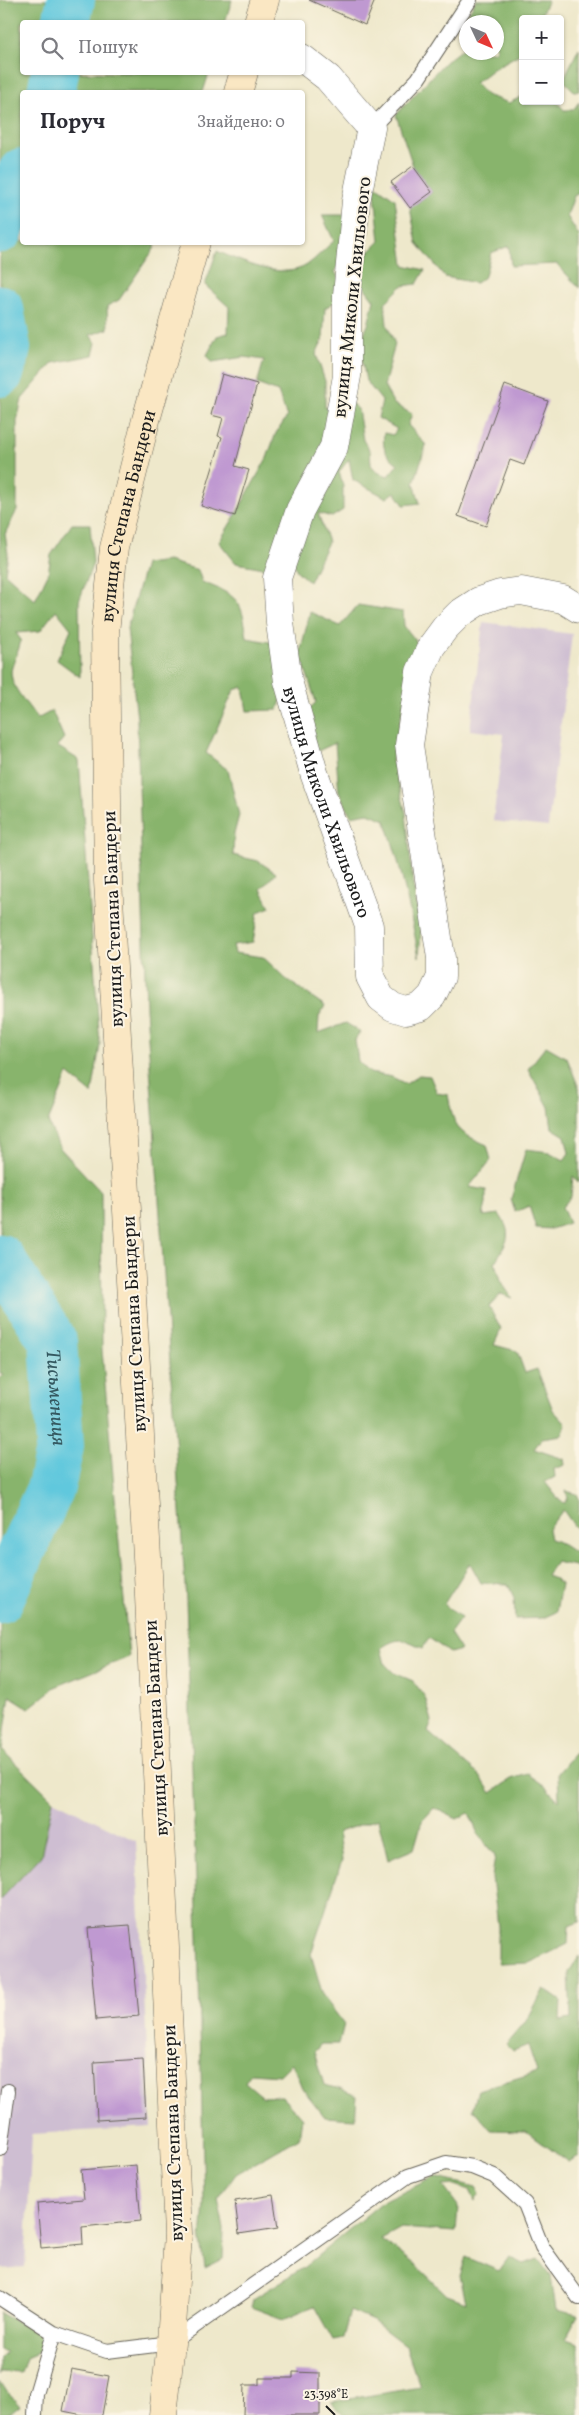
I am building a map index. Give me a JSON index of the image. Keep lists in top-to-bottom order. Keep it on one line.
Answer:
{"streets":{"main road":["вулиця Степана Бандери"],"street":["вулиця Миколи Хвильового"]},"water":["Тисьмениця"],"north":"bottom right","page":{"map_buttons":["+","−"],"search":"Пошук","heading":["Поруч","Знайдено: 0"]},"coordinates":["23.398°E"]}
